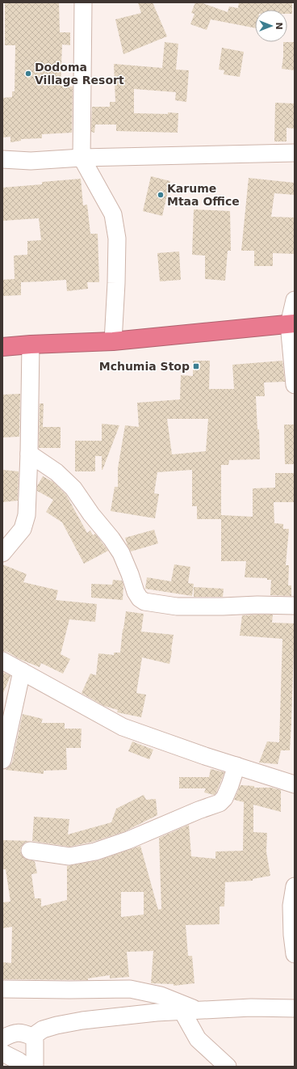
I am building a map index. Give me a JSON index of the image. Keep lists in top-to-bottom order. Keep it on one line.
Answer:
{"places":{"other":["Dodoma Village Resort","Karume Mtaa Office"],"transit":["Mchumia Stop"]},"north":"right"}
